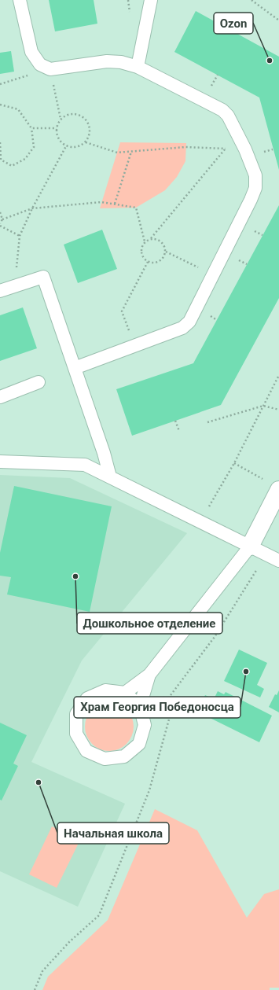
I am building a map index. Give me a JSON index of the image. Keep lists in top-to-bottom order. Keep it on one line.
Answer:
{"places":["Ozon","Дошкольное отделение","Храм Георгия Победоносца","Начальная школа"]}
